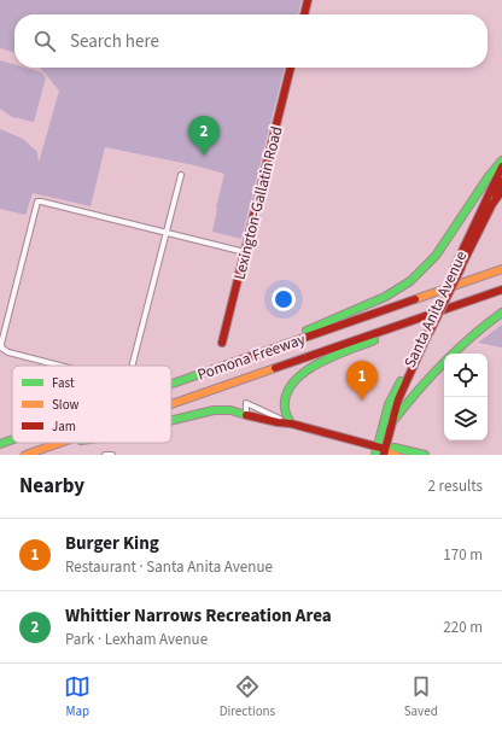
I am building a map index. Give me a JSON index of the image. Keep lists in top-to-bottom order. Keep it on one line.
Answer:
{"streets":{"main road":["Lexington-Gallatin Road","Santa Anita Avenue","Pomona Freeway"]},"legend":["Fast","Slow","Jam"],"page":{"search":"Search here","pins":["2","1"],"heading":["Nearby","2 results"],"list":[{"mark":"1","name":"Burger King","note":"Restaurant · Santa Anita Avenue","value":"170 m"},{"mark":"2","name":"Whittier Narrows Recreation Area","note":"Park · Lexham Avenue","value":"220 m"}],"nav":["Map","Directions","Saved"]}}
